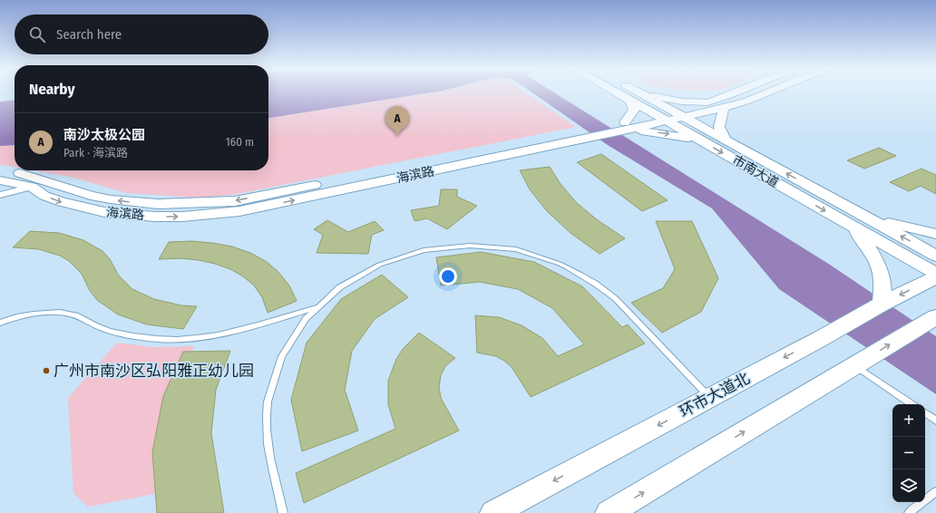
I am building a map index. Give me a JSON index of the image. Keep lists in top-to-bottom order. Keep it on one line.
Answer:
{"streets":{"main road":["环市大道北"],"street":["市南大道","海滨路"]},"crossings":[["市南大道","海滨路"],["市南大道","环市大道北"]],"places":["广州市南沙区弘阳雅正幼儿园"],"page":{"search":"Search here","heading":"Nearby","pins":"A","list":[{"mark":"A","name":"南沙太极公园","note":"Park · 海滨路","value":"160 m"}],"map_buttons":["+","−"]}}
